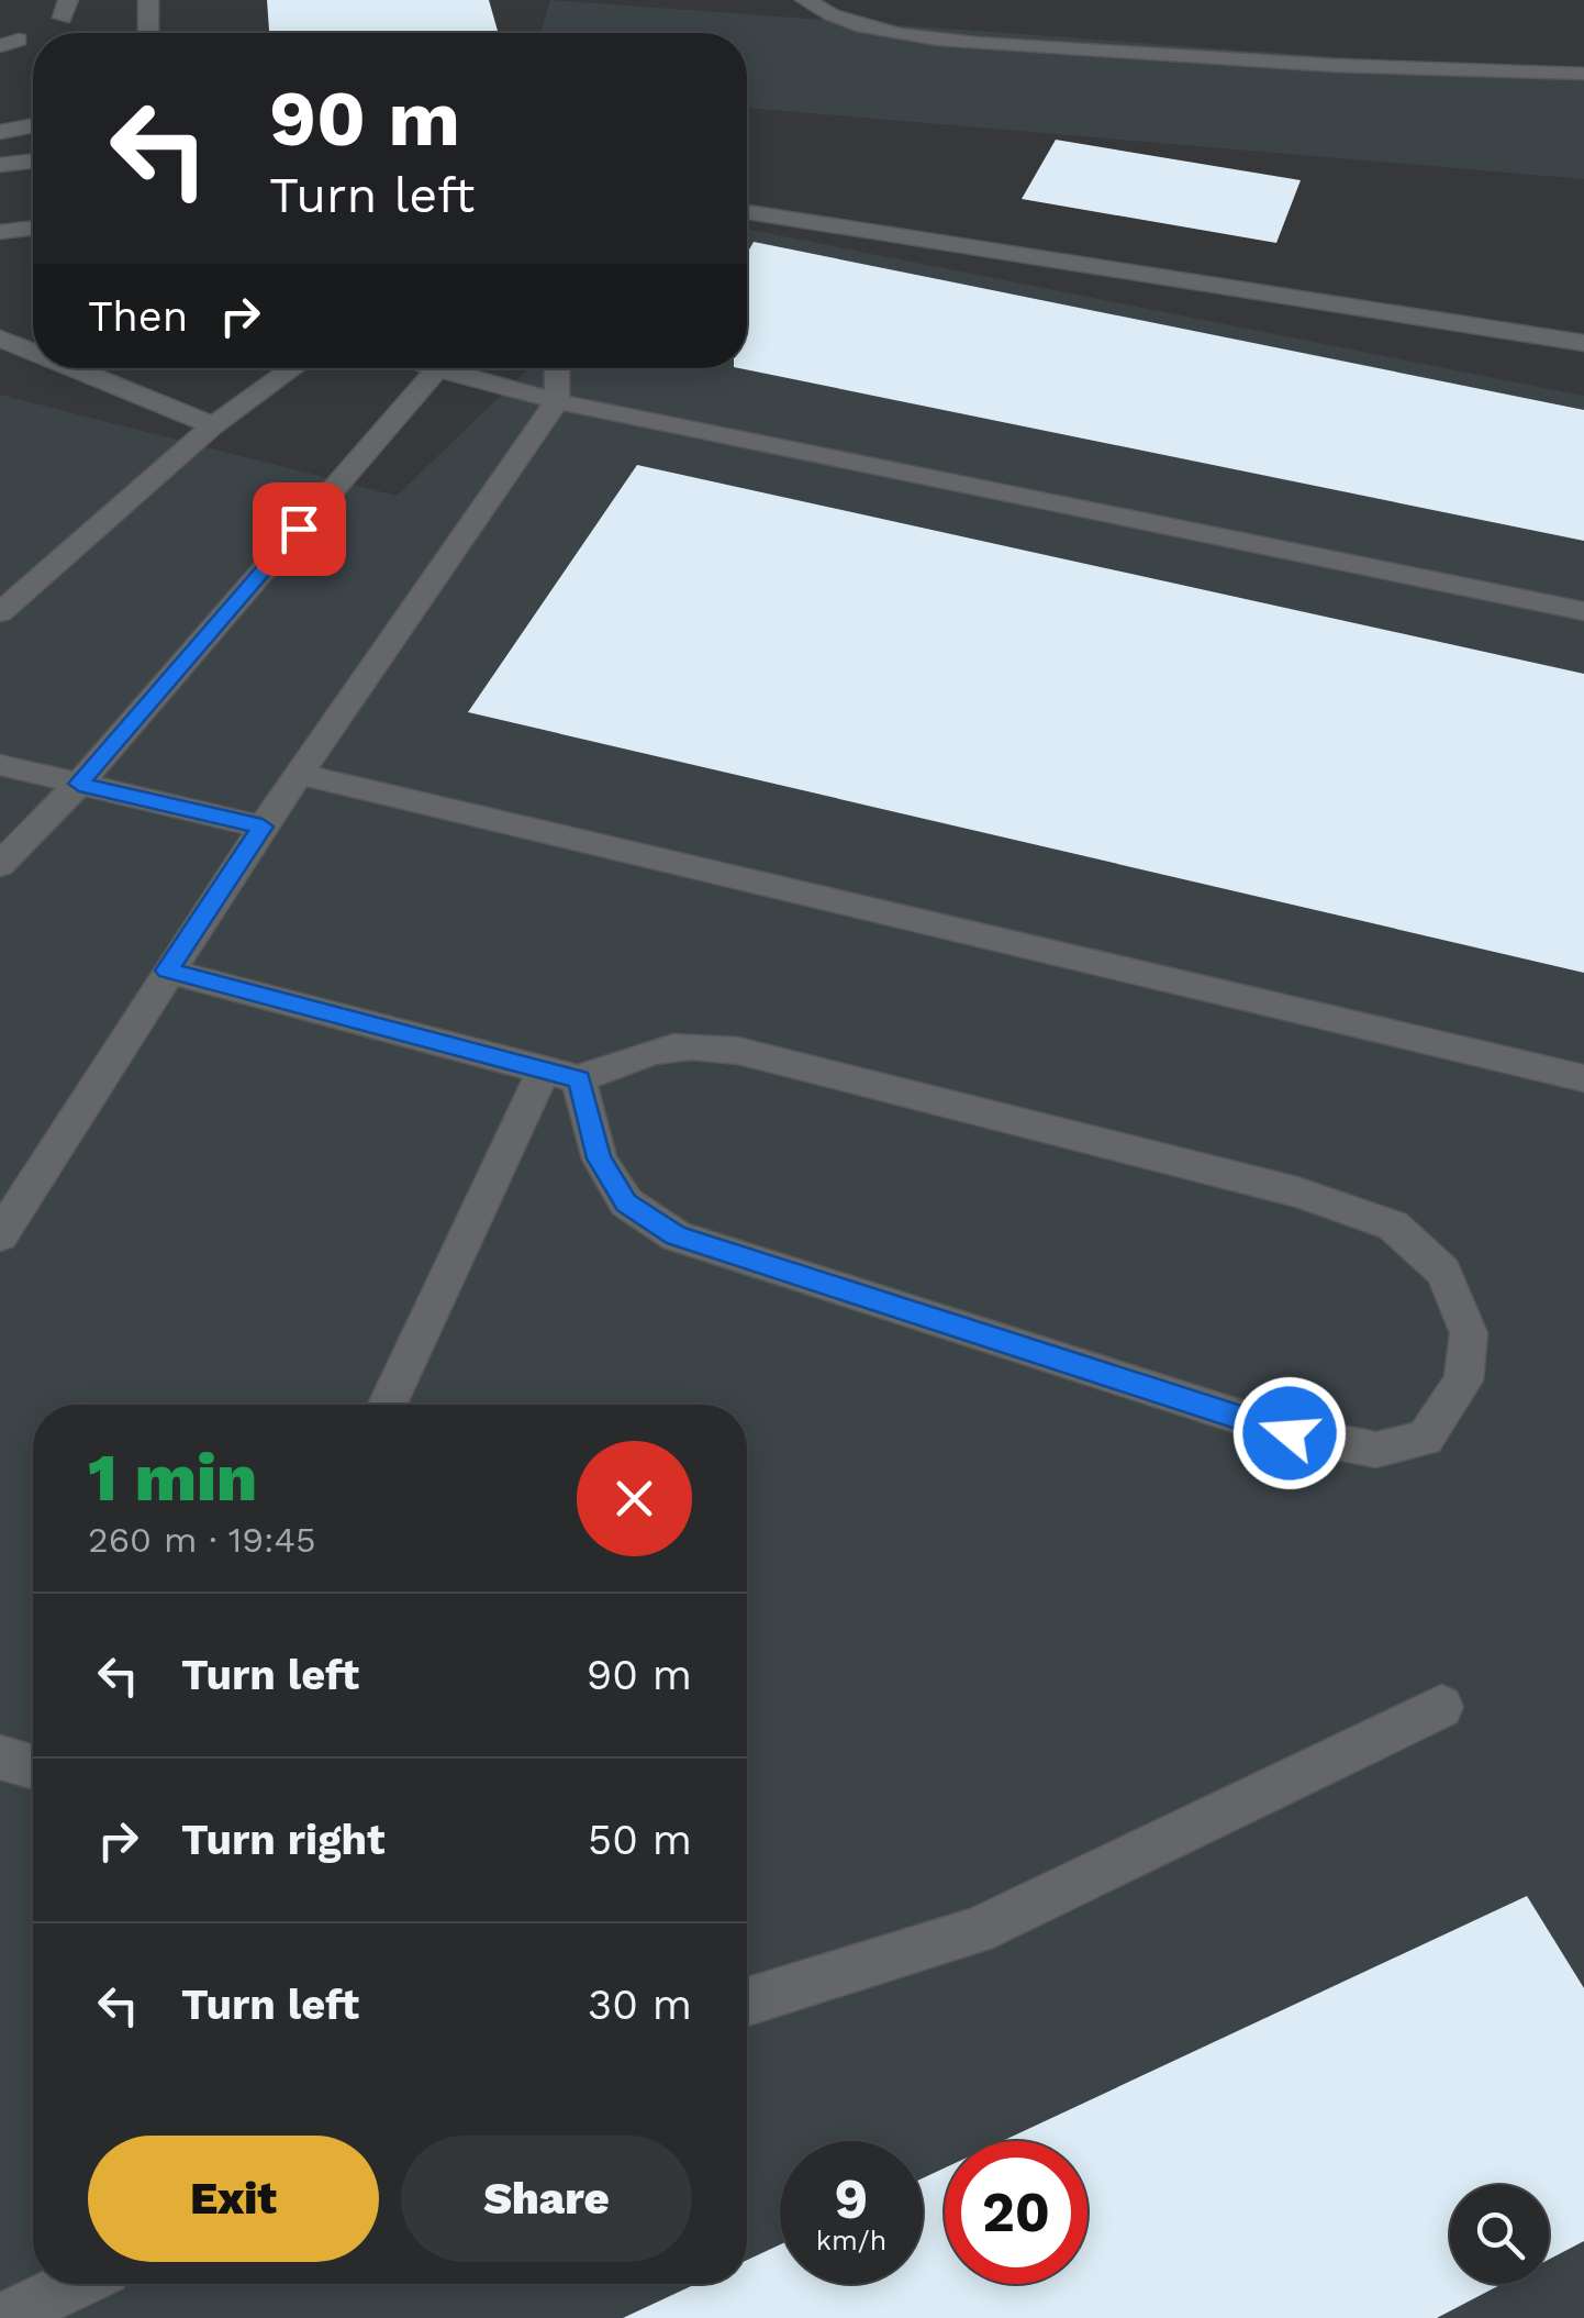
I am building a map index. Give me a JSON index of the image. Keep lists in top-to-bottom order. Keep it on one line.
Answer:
{"page":{"turn":["90 m","Turn left"],"then":"Then","heading":["1 min","260 m · 19:45"],"list":[{"name":"Turn left","value":"90 m"},{"name":"Turn right","value":"50 m"},{"name":"Turn left","value":"30 m"}],"buttons":["Exit","Share"],"speed":"9 km/h","limit":"20"}}
